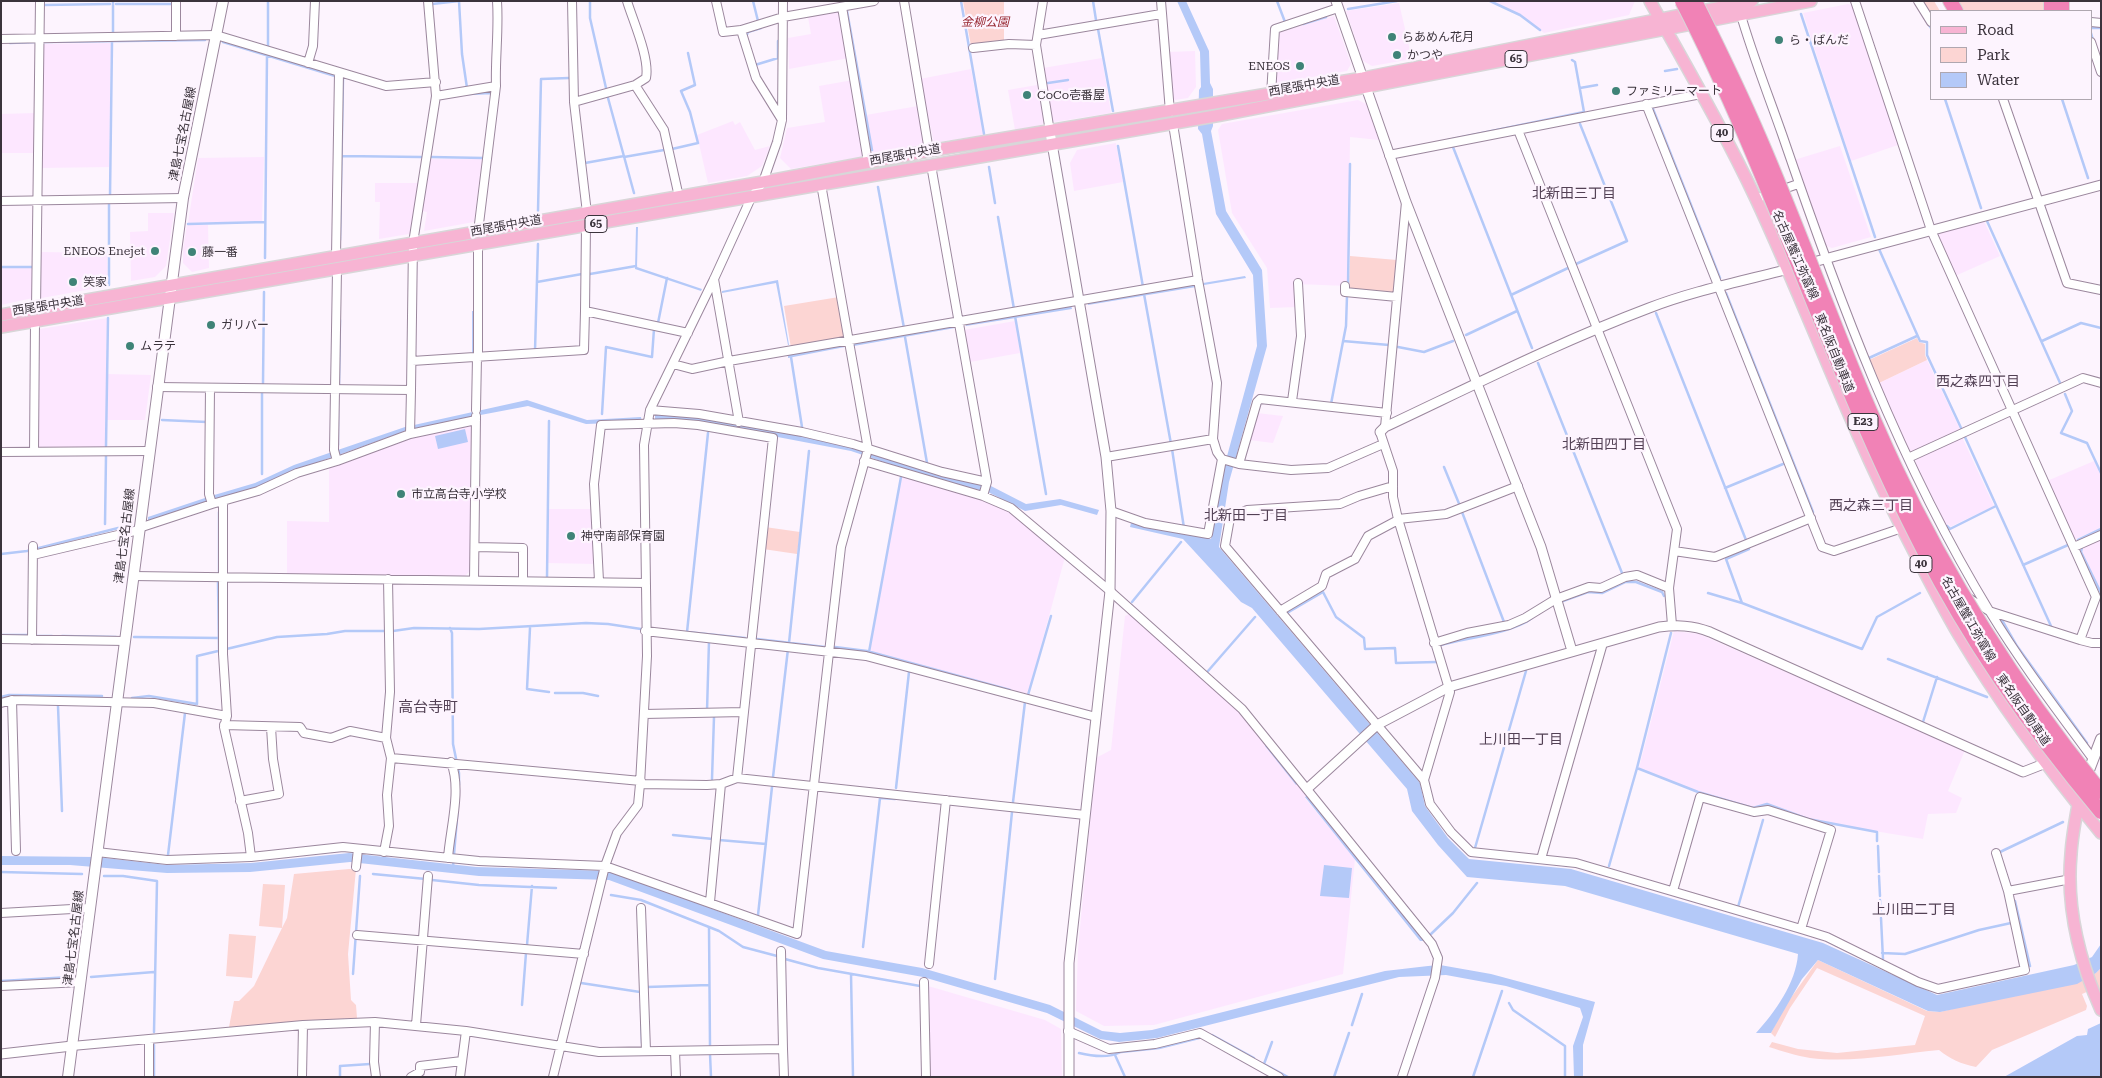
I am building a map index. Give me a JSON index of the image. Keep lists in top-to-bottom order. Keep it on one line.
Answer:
{"streets":{"highway":["東名阪自動車道","E23"],"main road":["65","西尾張中央道","40","津島七宝名古屋線","名古屋蟹江弥富線"]},"crossings":[["西尾張中央道","津島七宝名古屋線"],["西尾張中央道","名古屋蟹江弥富線"]],"districts":["北新田三丁目","西之森四丁目","北新田四丁目","西之森三丁目","北新田一丁目","高台寺町","上川田一丁目","上川田二丁目"],"parks":["金柳公園"],"places":["らあめん花月","ら・ばんだ","かつや","ENEOS","ファミリーマート","CoCo壱番屋","ENEOS Enejet","藤一番","笑家","ガリバー","ムラテ","市立高台寺小学校","神守南部保育園"],"legend":["Road","Park","Water"]}
